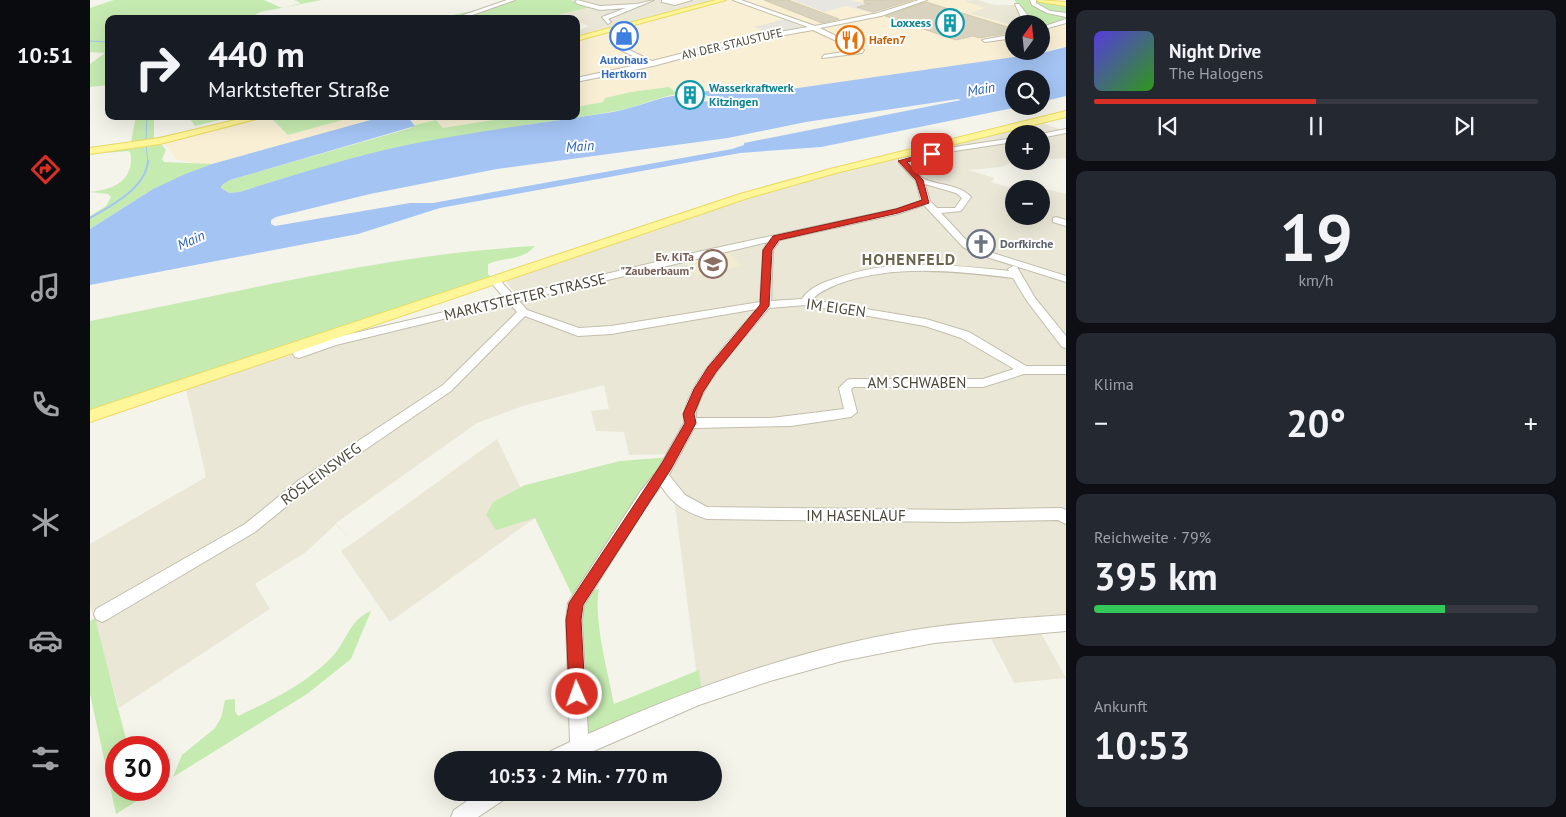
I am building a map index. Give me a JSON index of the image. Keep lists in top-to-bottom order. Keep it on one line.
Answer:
{"streets":{"street":["AN DER STAUSTUFE","MARKTSTEFTER STRASSE","IM EIGEN","AM SCHWABEN","RÖSLEINSWEG","IM HASENLAUF"]},"crossings":[["IM EIGEN","AM SCHWABEN"],["IM EIGEN","RÖSLEINSWEG"]],"districts":["HOHENFELD"],"water":["Main"],"places":{"building":["Loxxess","Wasserkraftwerk Kitzingen"],"shop":["Autohaus Hertkorn"],"restaurant":["Hafen7"],"church":["Dorfkirche"],"school or university":["Ev. KiTa \"Zauberbaum\""]},"north":"top","page":{"tabs":"10:51","map_buttons":["+","−"],"turn":["440 m","Marktstefter Straße"],"song":["Night Drive","The Halogens"],"tile":[["19","km/h"],"Klima",["Reichweite · 79%","395 km"],["Ankunft","10:53"]],"heat":["−","20°","+"],"limit":"30","trip":"10:53 · 2 Min. · 770 m"}}
